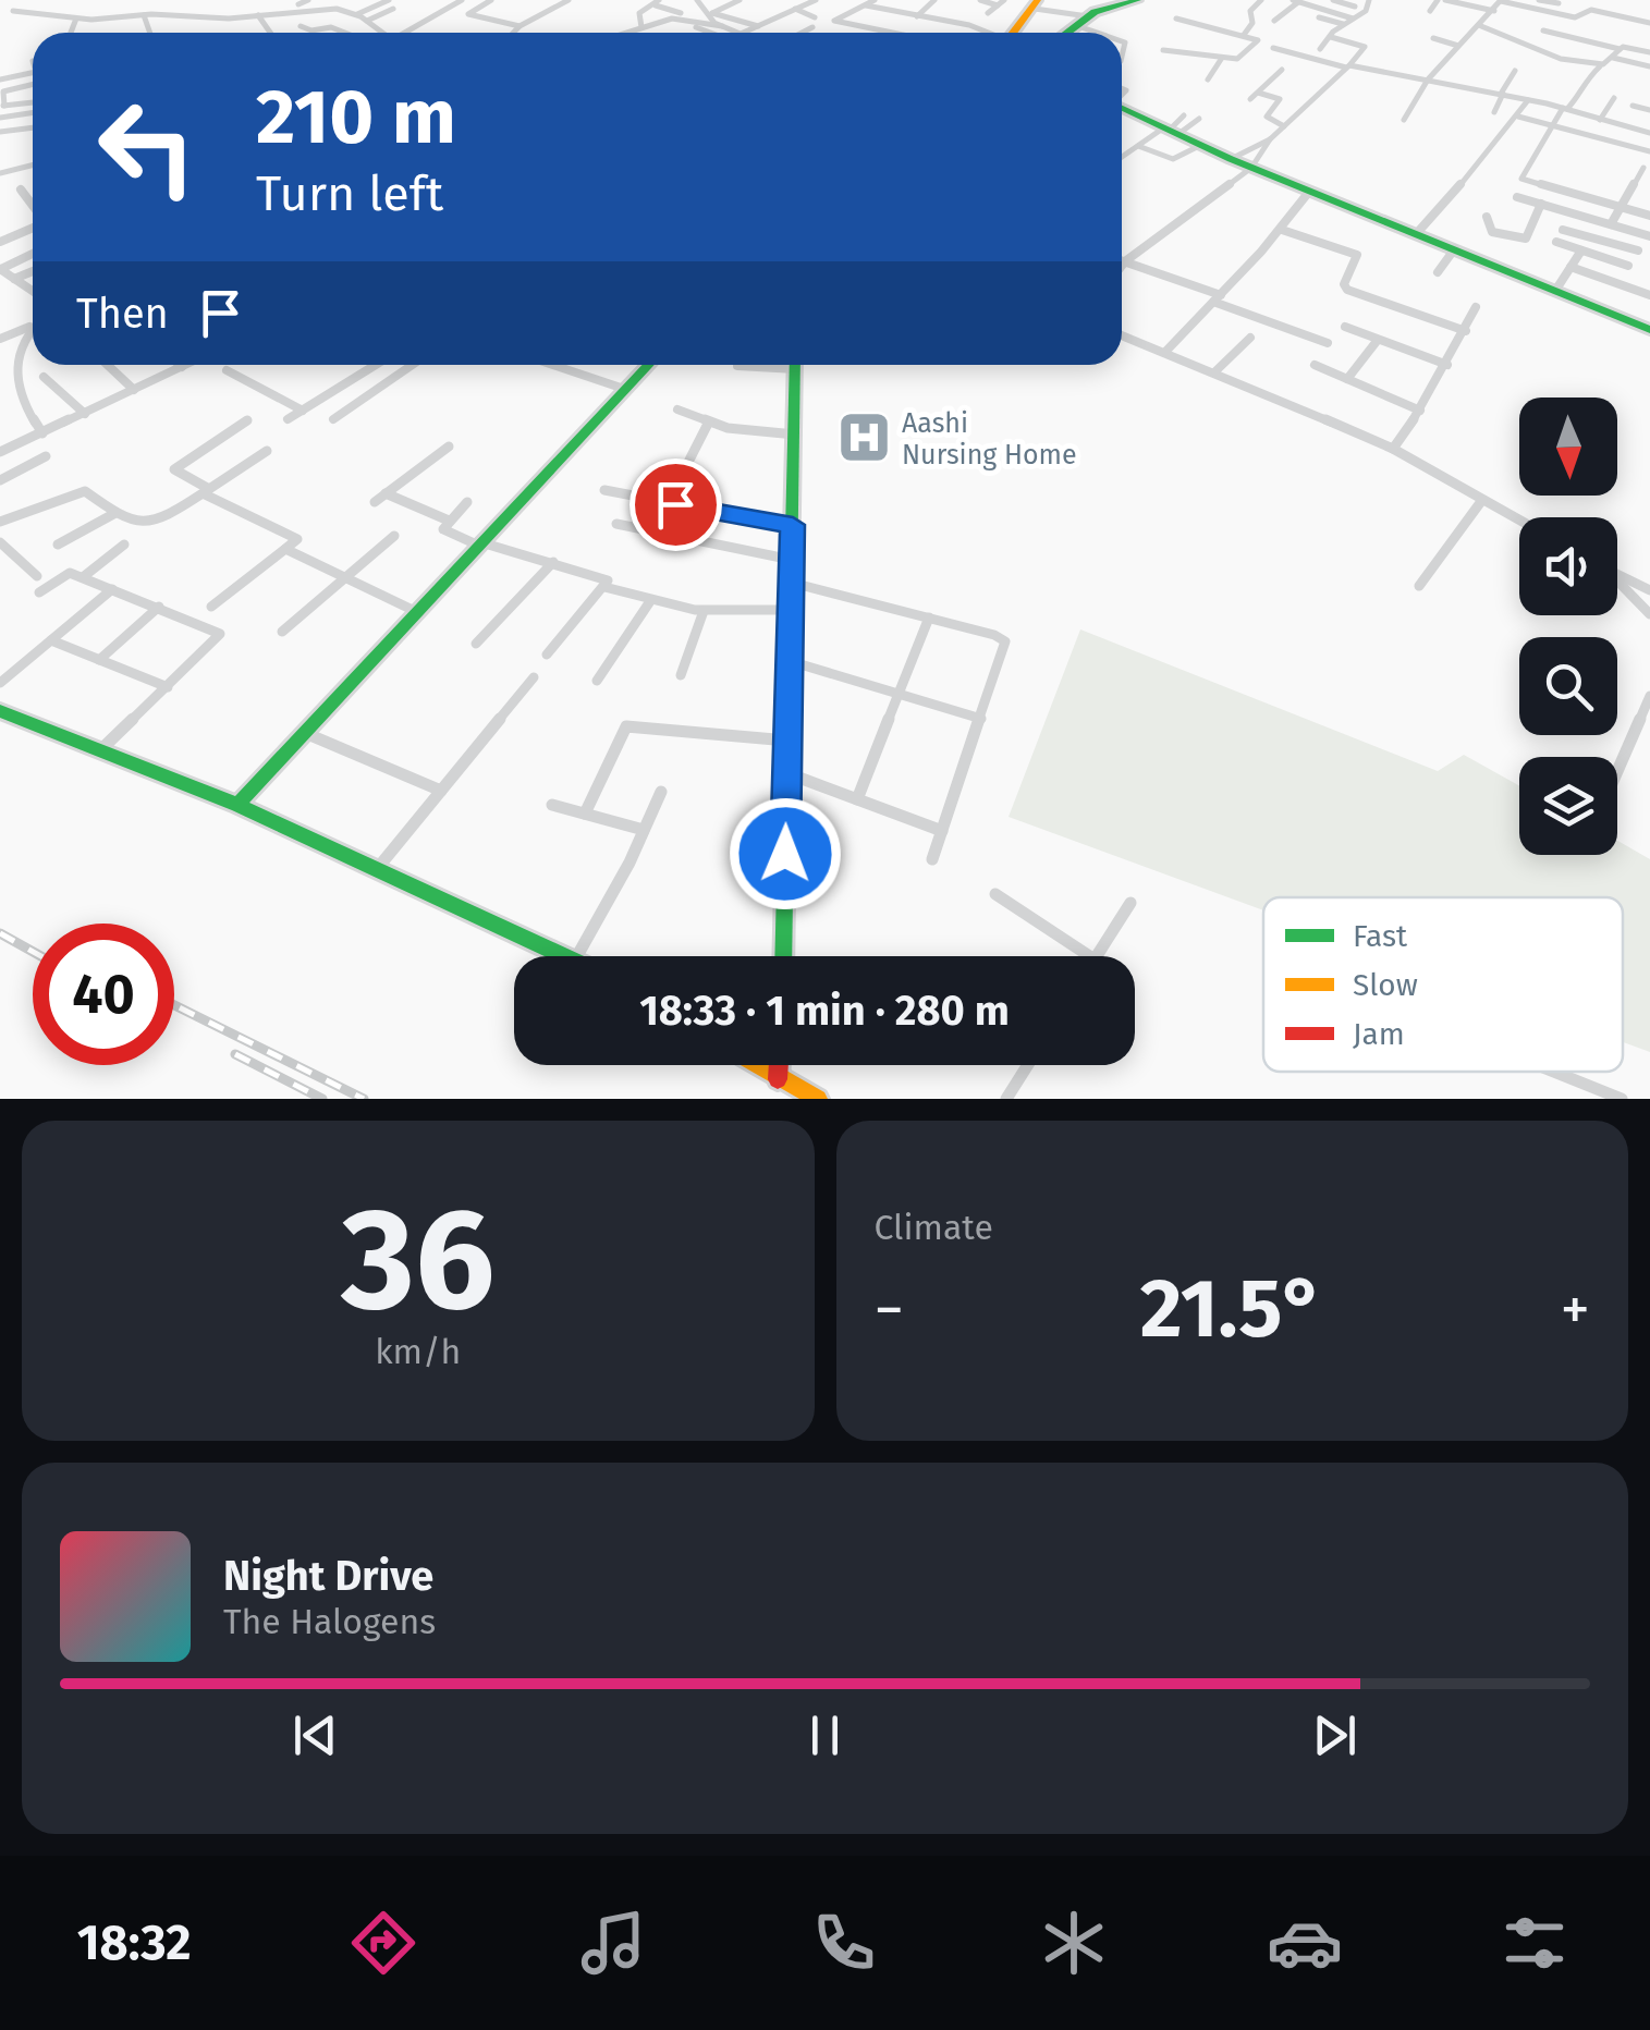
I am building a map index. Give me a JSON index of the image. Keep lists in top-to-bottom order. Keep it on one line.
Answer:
{"places":{"hospital":["Aashi Nursing Home"]},"legend":["Fast","Slow","Jam"],"north":"bottom","page":{"turn":["210 m","Turn left"],"then":"Then","limit":"40","trip":"18:33 · 1 min · 280 m","tile":[["36","km/h"],"Climate"],"heat":["−","21.5°","+"],"song":["Night Drive","The Halogens"],"tabs":"18:32"}}
